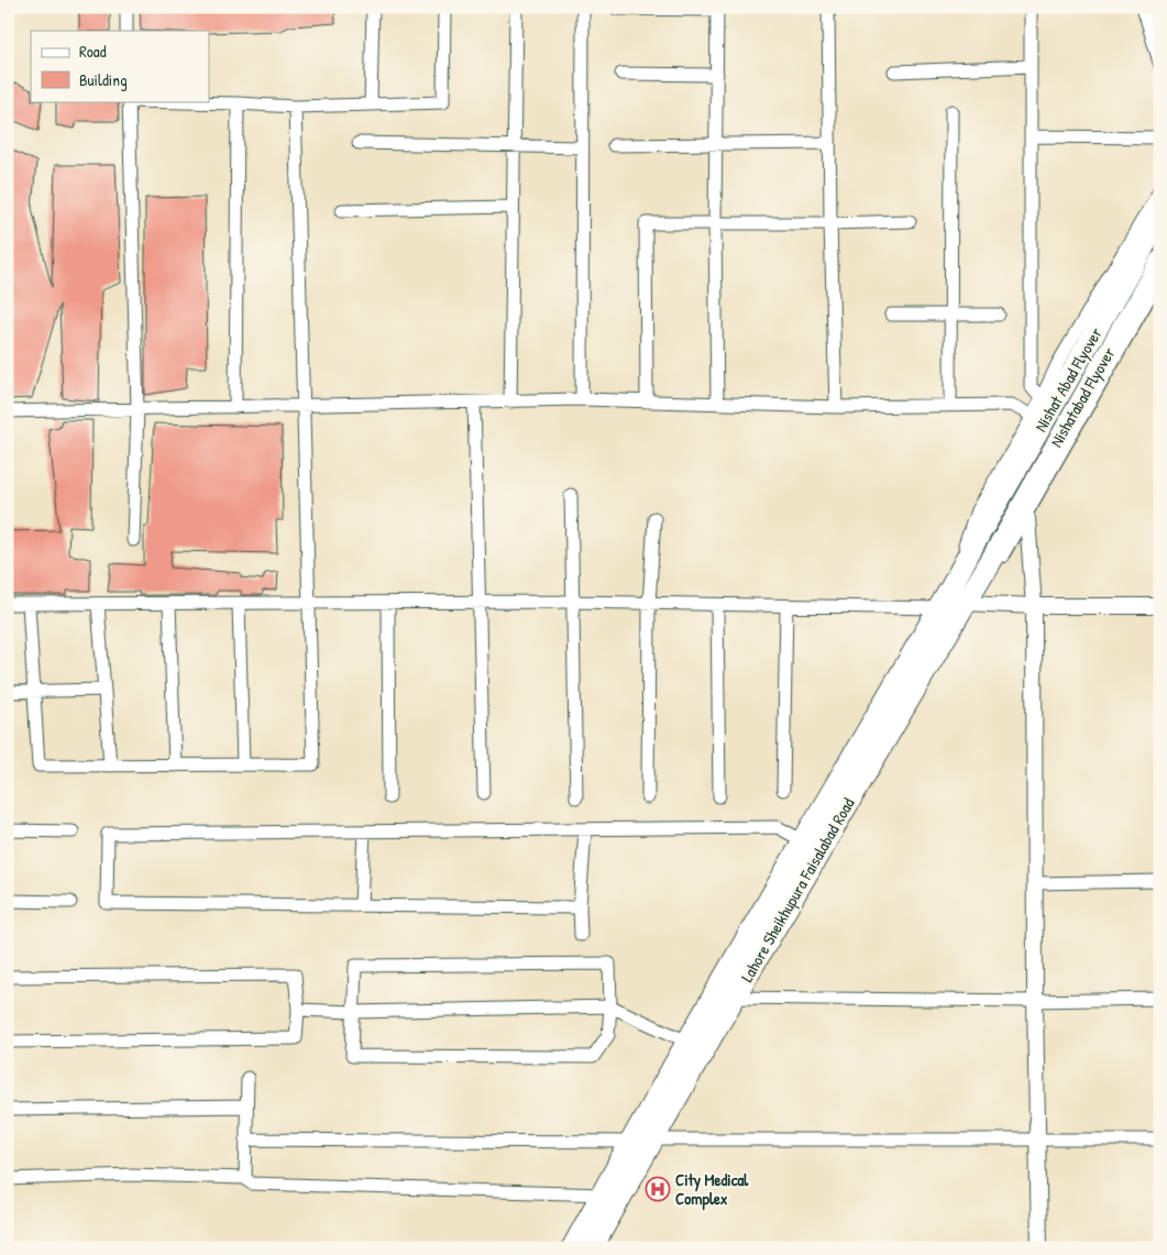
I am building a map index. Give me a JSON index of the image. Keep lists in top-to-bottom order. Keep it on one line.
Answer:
{"streets":{"highway":["Nishat Abad Flyover","Nishatabad Flyover","Lahore Sheikhupura Faisalabad Road"]},"crossings":[["Nishat Abad Flyover","Lahore Sheikhupura Faisalabad Road"],["Nishatabad Flyover","Lahore Sheikhupura Faisalabad Road"]],"places":{"hospital":["City Medical Complex"]},"legend":["Road","Building"]}
